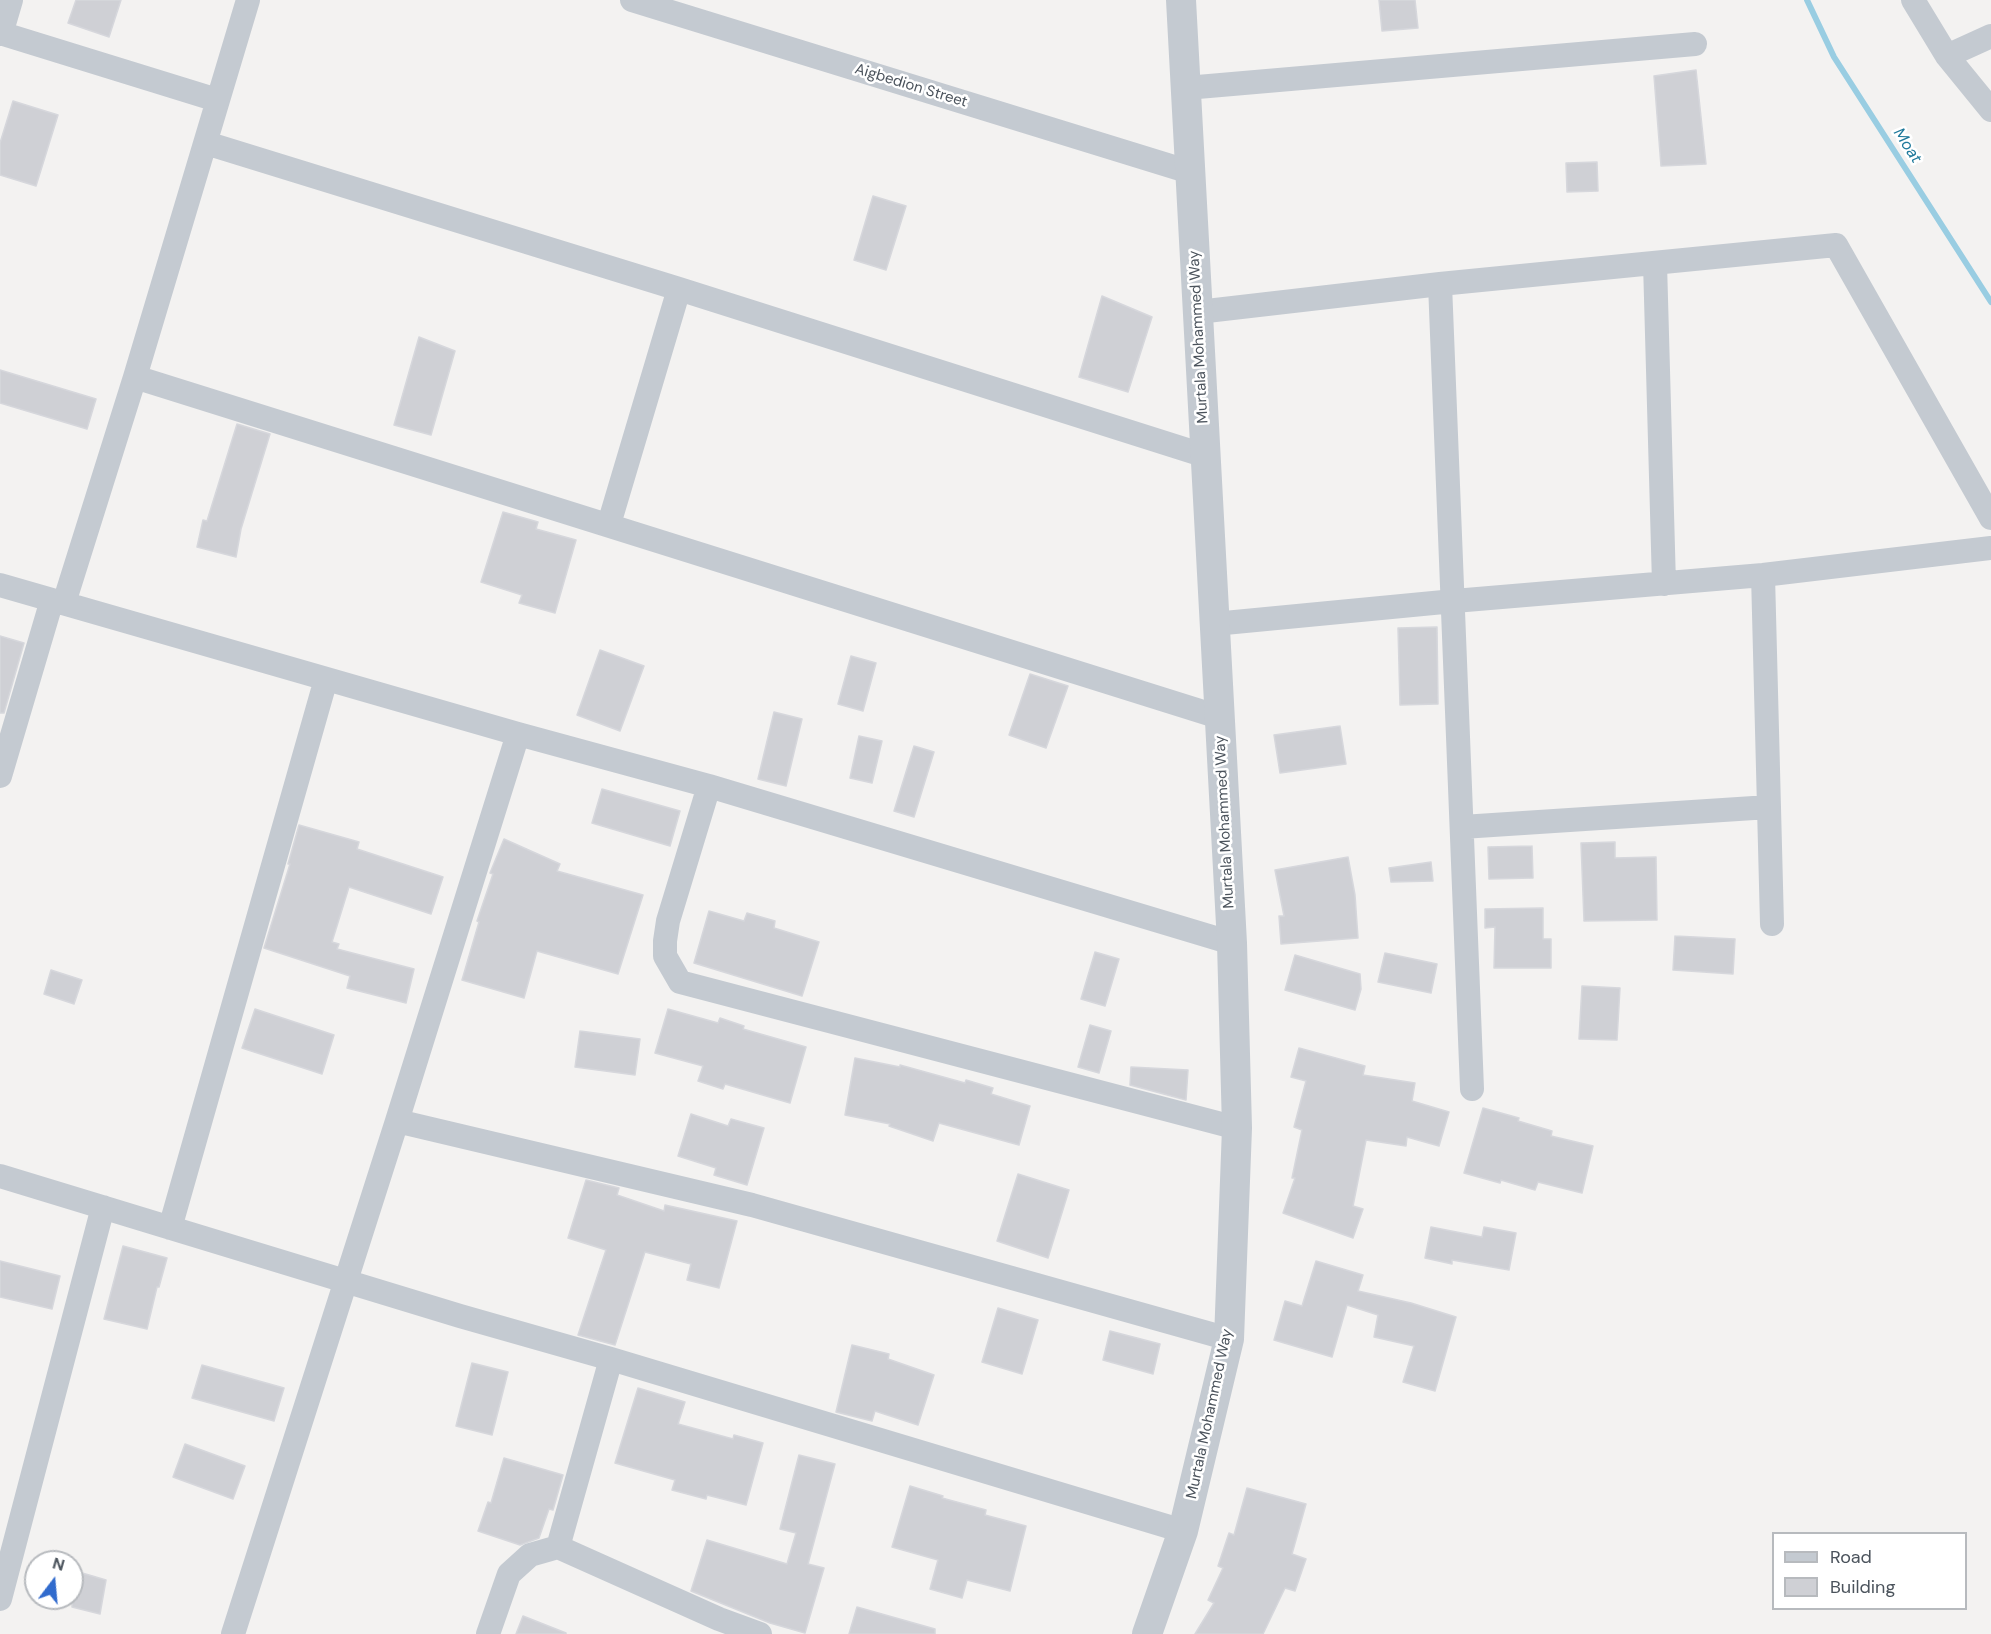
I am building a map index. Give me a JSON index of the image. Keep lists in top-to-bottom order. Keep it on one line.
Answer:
{"streets":{"street":["Aigbedion Street","Murtala Mohammed Way"]},"crossings":[["Aigbedion Street","Murtala Mohammed Way"]],"water":["Moat"],"legend":["Road","Building"],"north":"top"}
